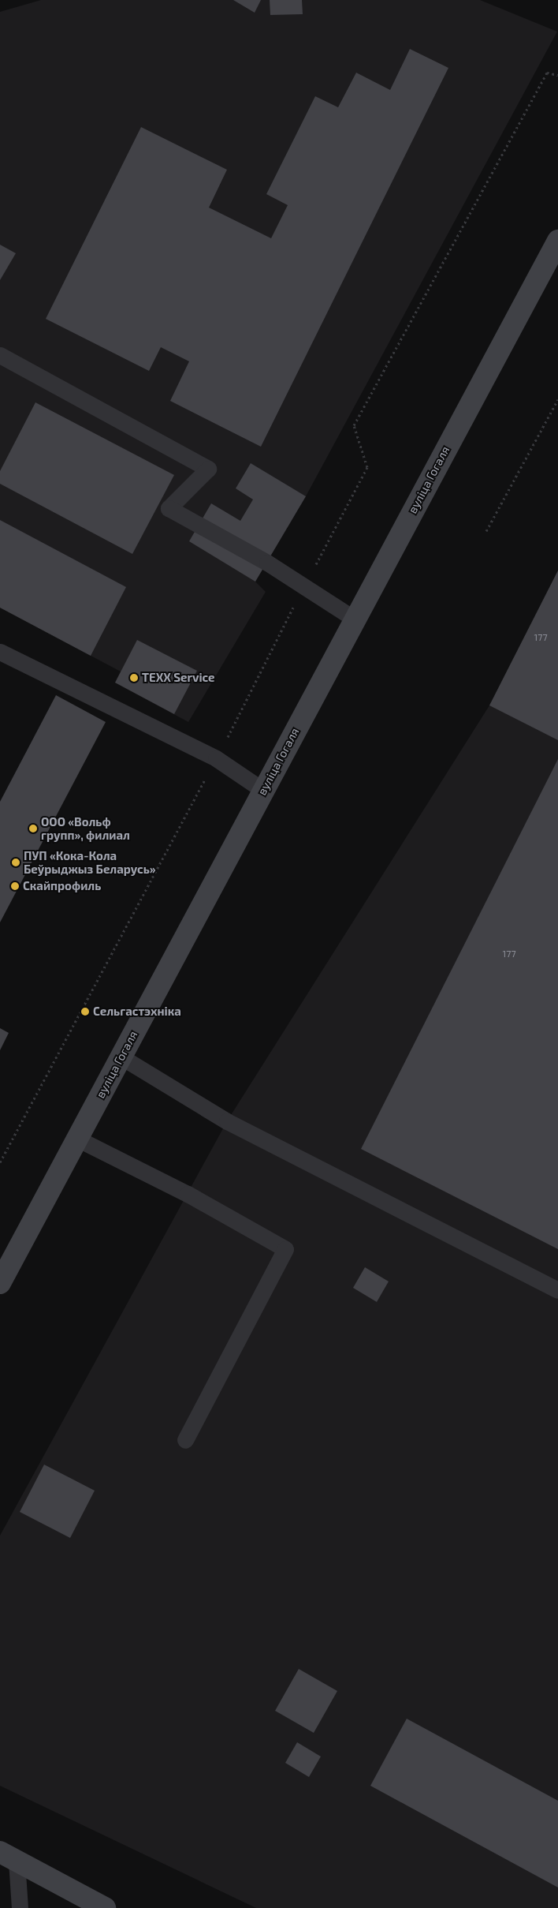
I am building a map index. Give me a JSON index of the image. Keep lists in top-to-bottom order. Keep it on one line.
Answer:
{"streets":{"main road":["вуліца Гогаля"]},"places":["TEXX Service","ООО «Вольф групп», филиал","ПУП «Кока-Кола Беўрыджыз Беларусь»","Скайпрофиль","Сельгастэхніка"],"house_numbers":["177","177"]}
